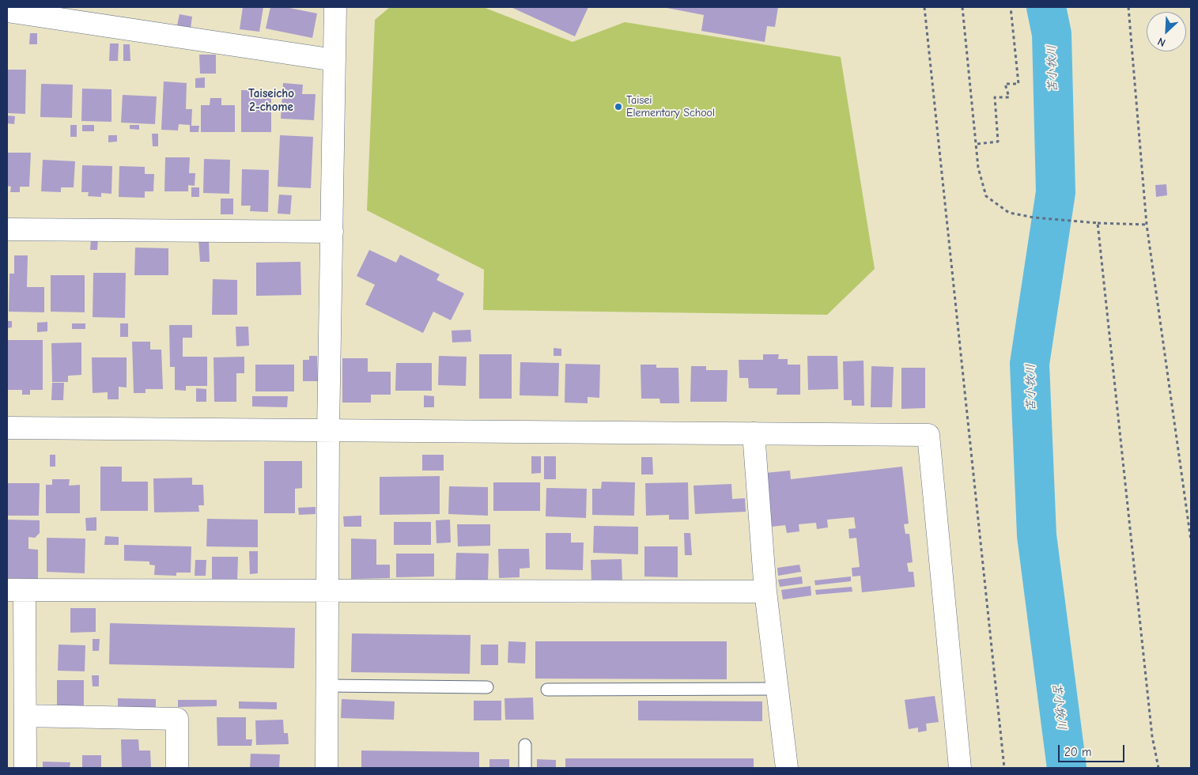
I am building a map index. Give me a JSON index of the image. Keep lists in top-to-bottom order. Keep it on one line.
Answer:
{"districts":["Taiseicho 2-chome"],"water":["苫小牧川"],"places":["Taisei Elementary School"],"scale_bar":"20 m","north":"bottom left"}
